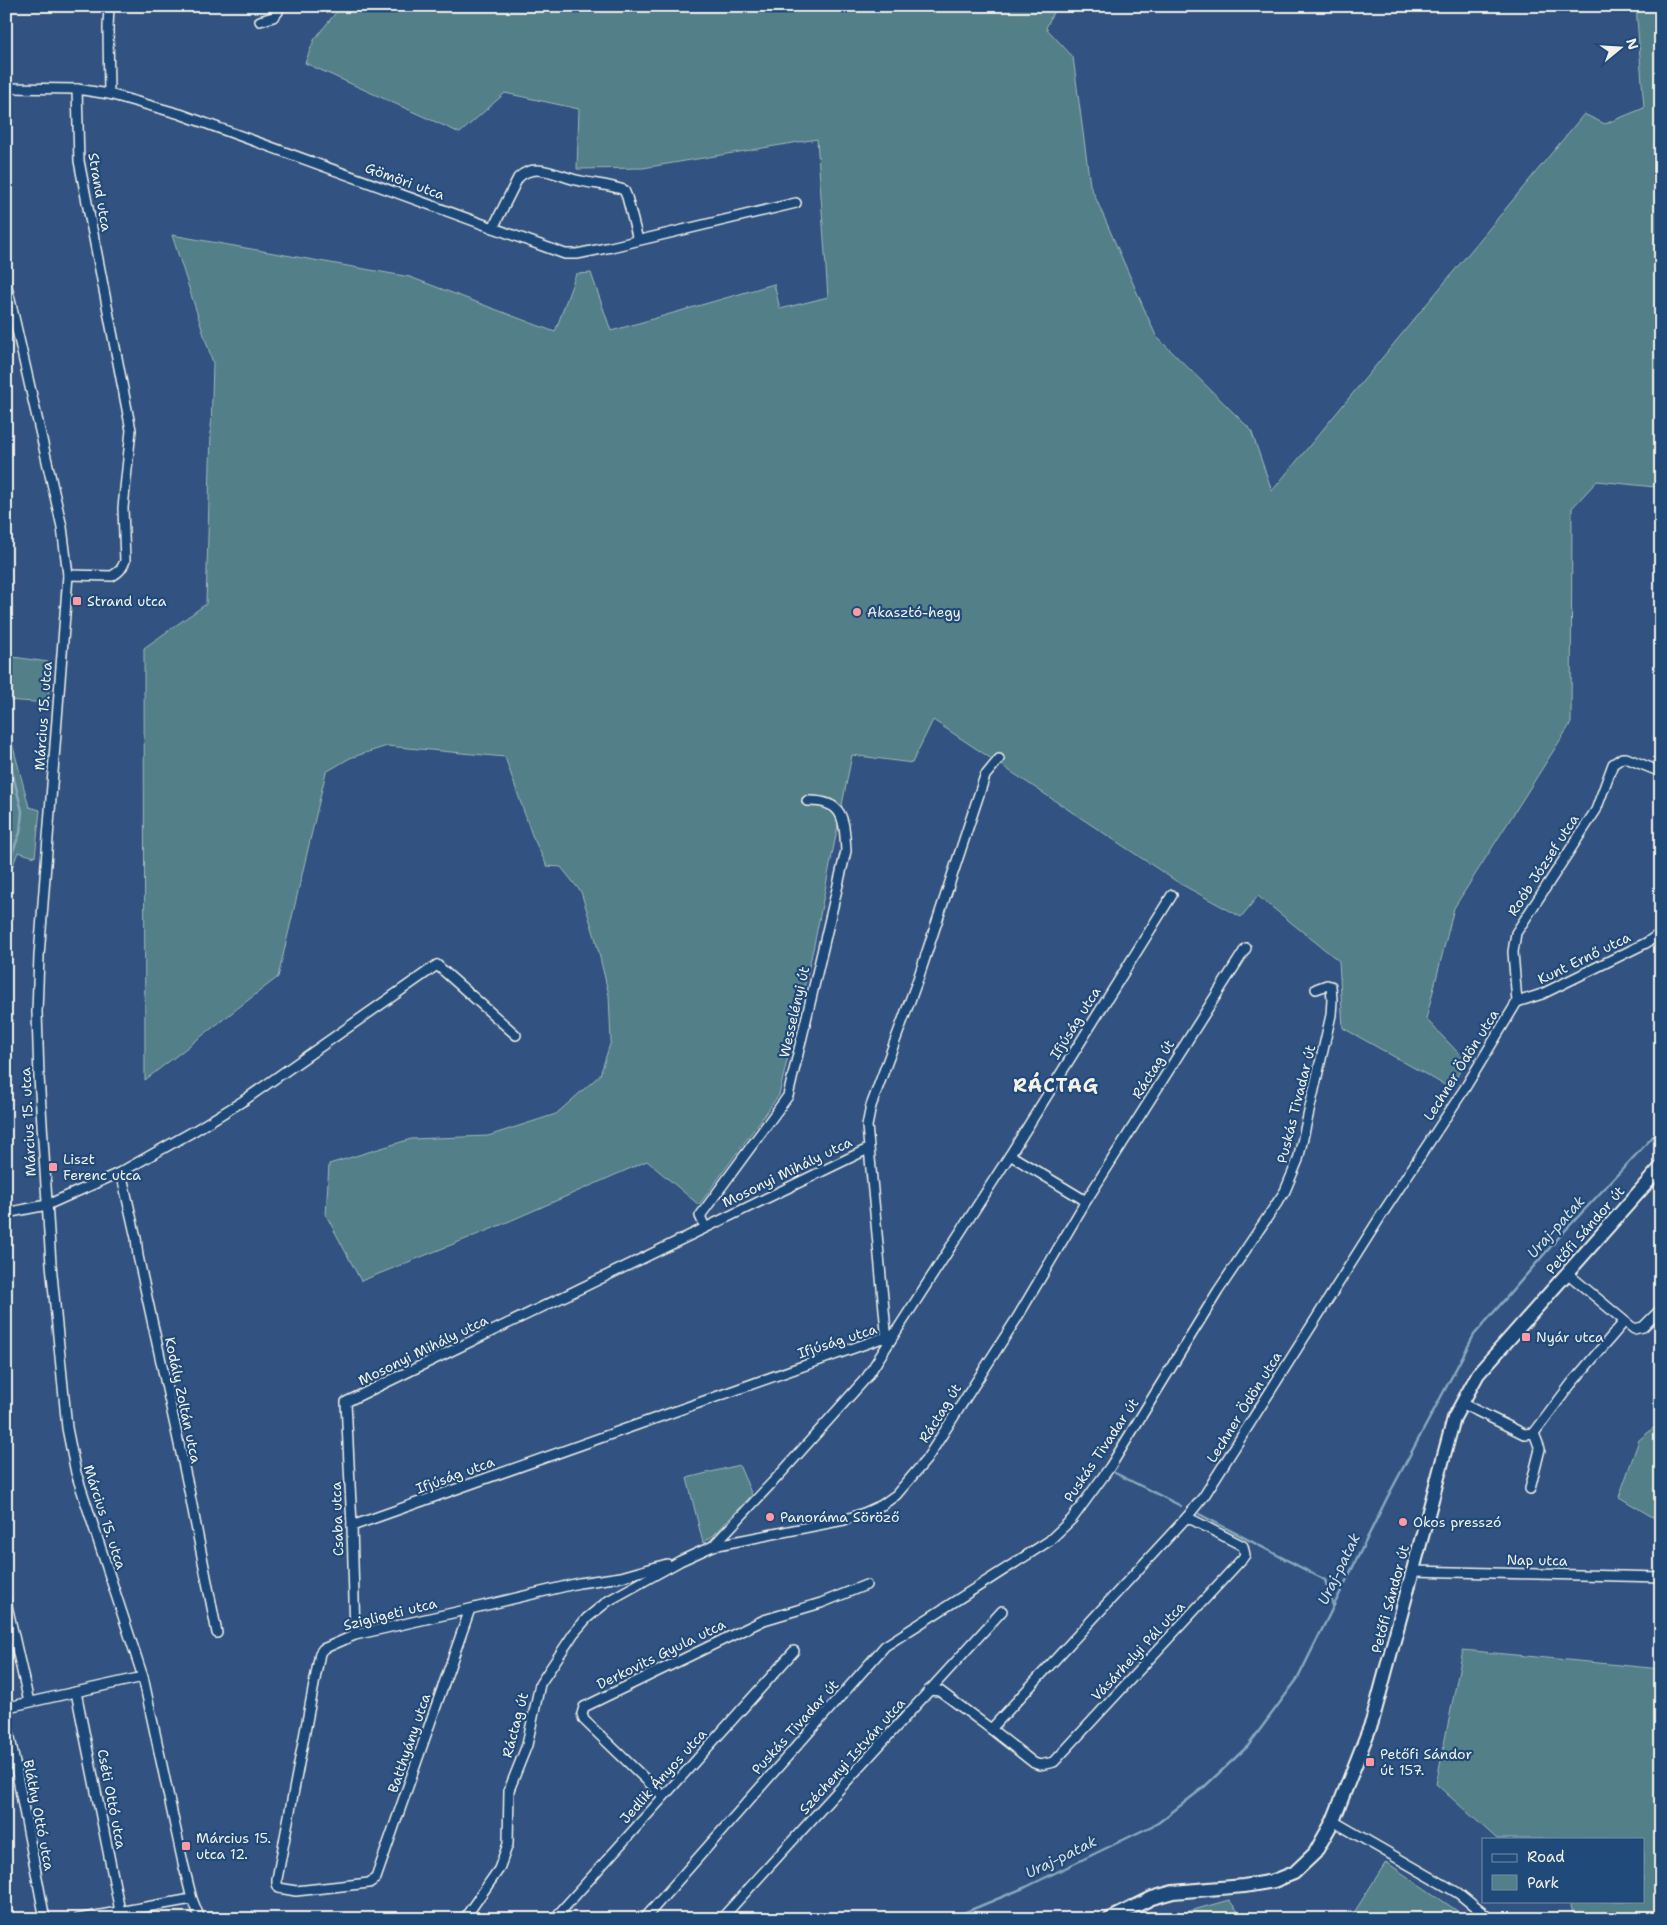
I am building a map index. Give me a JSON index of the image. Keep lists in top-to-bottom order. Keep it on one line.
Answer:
{"streets":{"street":["Gömöri utca","Strand utca","Március 15. utca","Roób József utca","Kunt Ernő utca","Wesselényi út","Ifjúság utca","Lechner Ödön utca","Ráctag út","Puskás Tivadar út","Mosonyi Mihály utca","Petőfi Sándor út","Kodály Zoltán utca","Csaba utca","Nap utca","Szigligeti utca","Vásárhelyi Pál utca","Derkovits Gyula utca","Batthyány utca","Széchenyi István utca","Jedlik Ányos utca","Cséti Ottó utca","Bláthy Ottó utca"]},"crossings":[["Gömöri utca","Strand utca"],["Strand utca","Március 15. utca"],["Roób József utca","Kunt Ernő utca"],["Roób József utca","Lechner Ödön utca"],["Kunt Ernő utca","Lechner Ödön utca"],["Wesselényi út","Mosonyi Mihály utca"],["Ifjúság utca","Csaba utca"],["Lechner Ödön utca","Vásárhelyi Pál utca"],["Ráctag út","Szigligeti utca"],["Mosonyi Mihály utca","Csaba utca"],["Petőfi Sándor út","Nap utca"],["Csaba utca","Szigligeti utca"],["Szigligeti utca","Batthyány utca"],["Derkovits Gyula utca","Jedlik Ányos utca"]],"districts":["RÁCTAG"],"water":["Uraj-patak"],"places":{"transit":["Strand utca","Liszt Ferenc utca","Nyár utca","Petőfi Sándor út 157.","Március 15. utca 12."],"other":["Akasztó-hegy","Panoráma Söröző","Okos presszó"]},"legend":["Road","Park"],"north":"right"}
